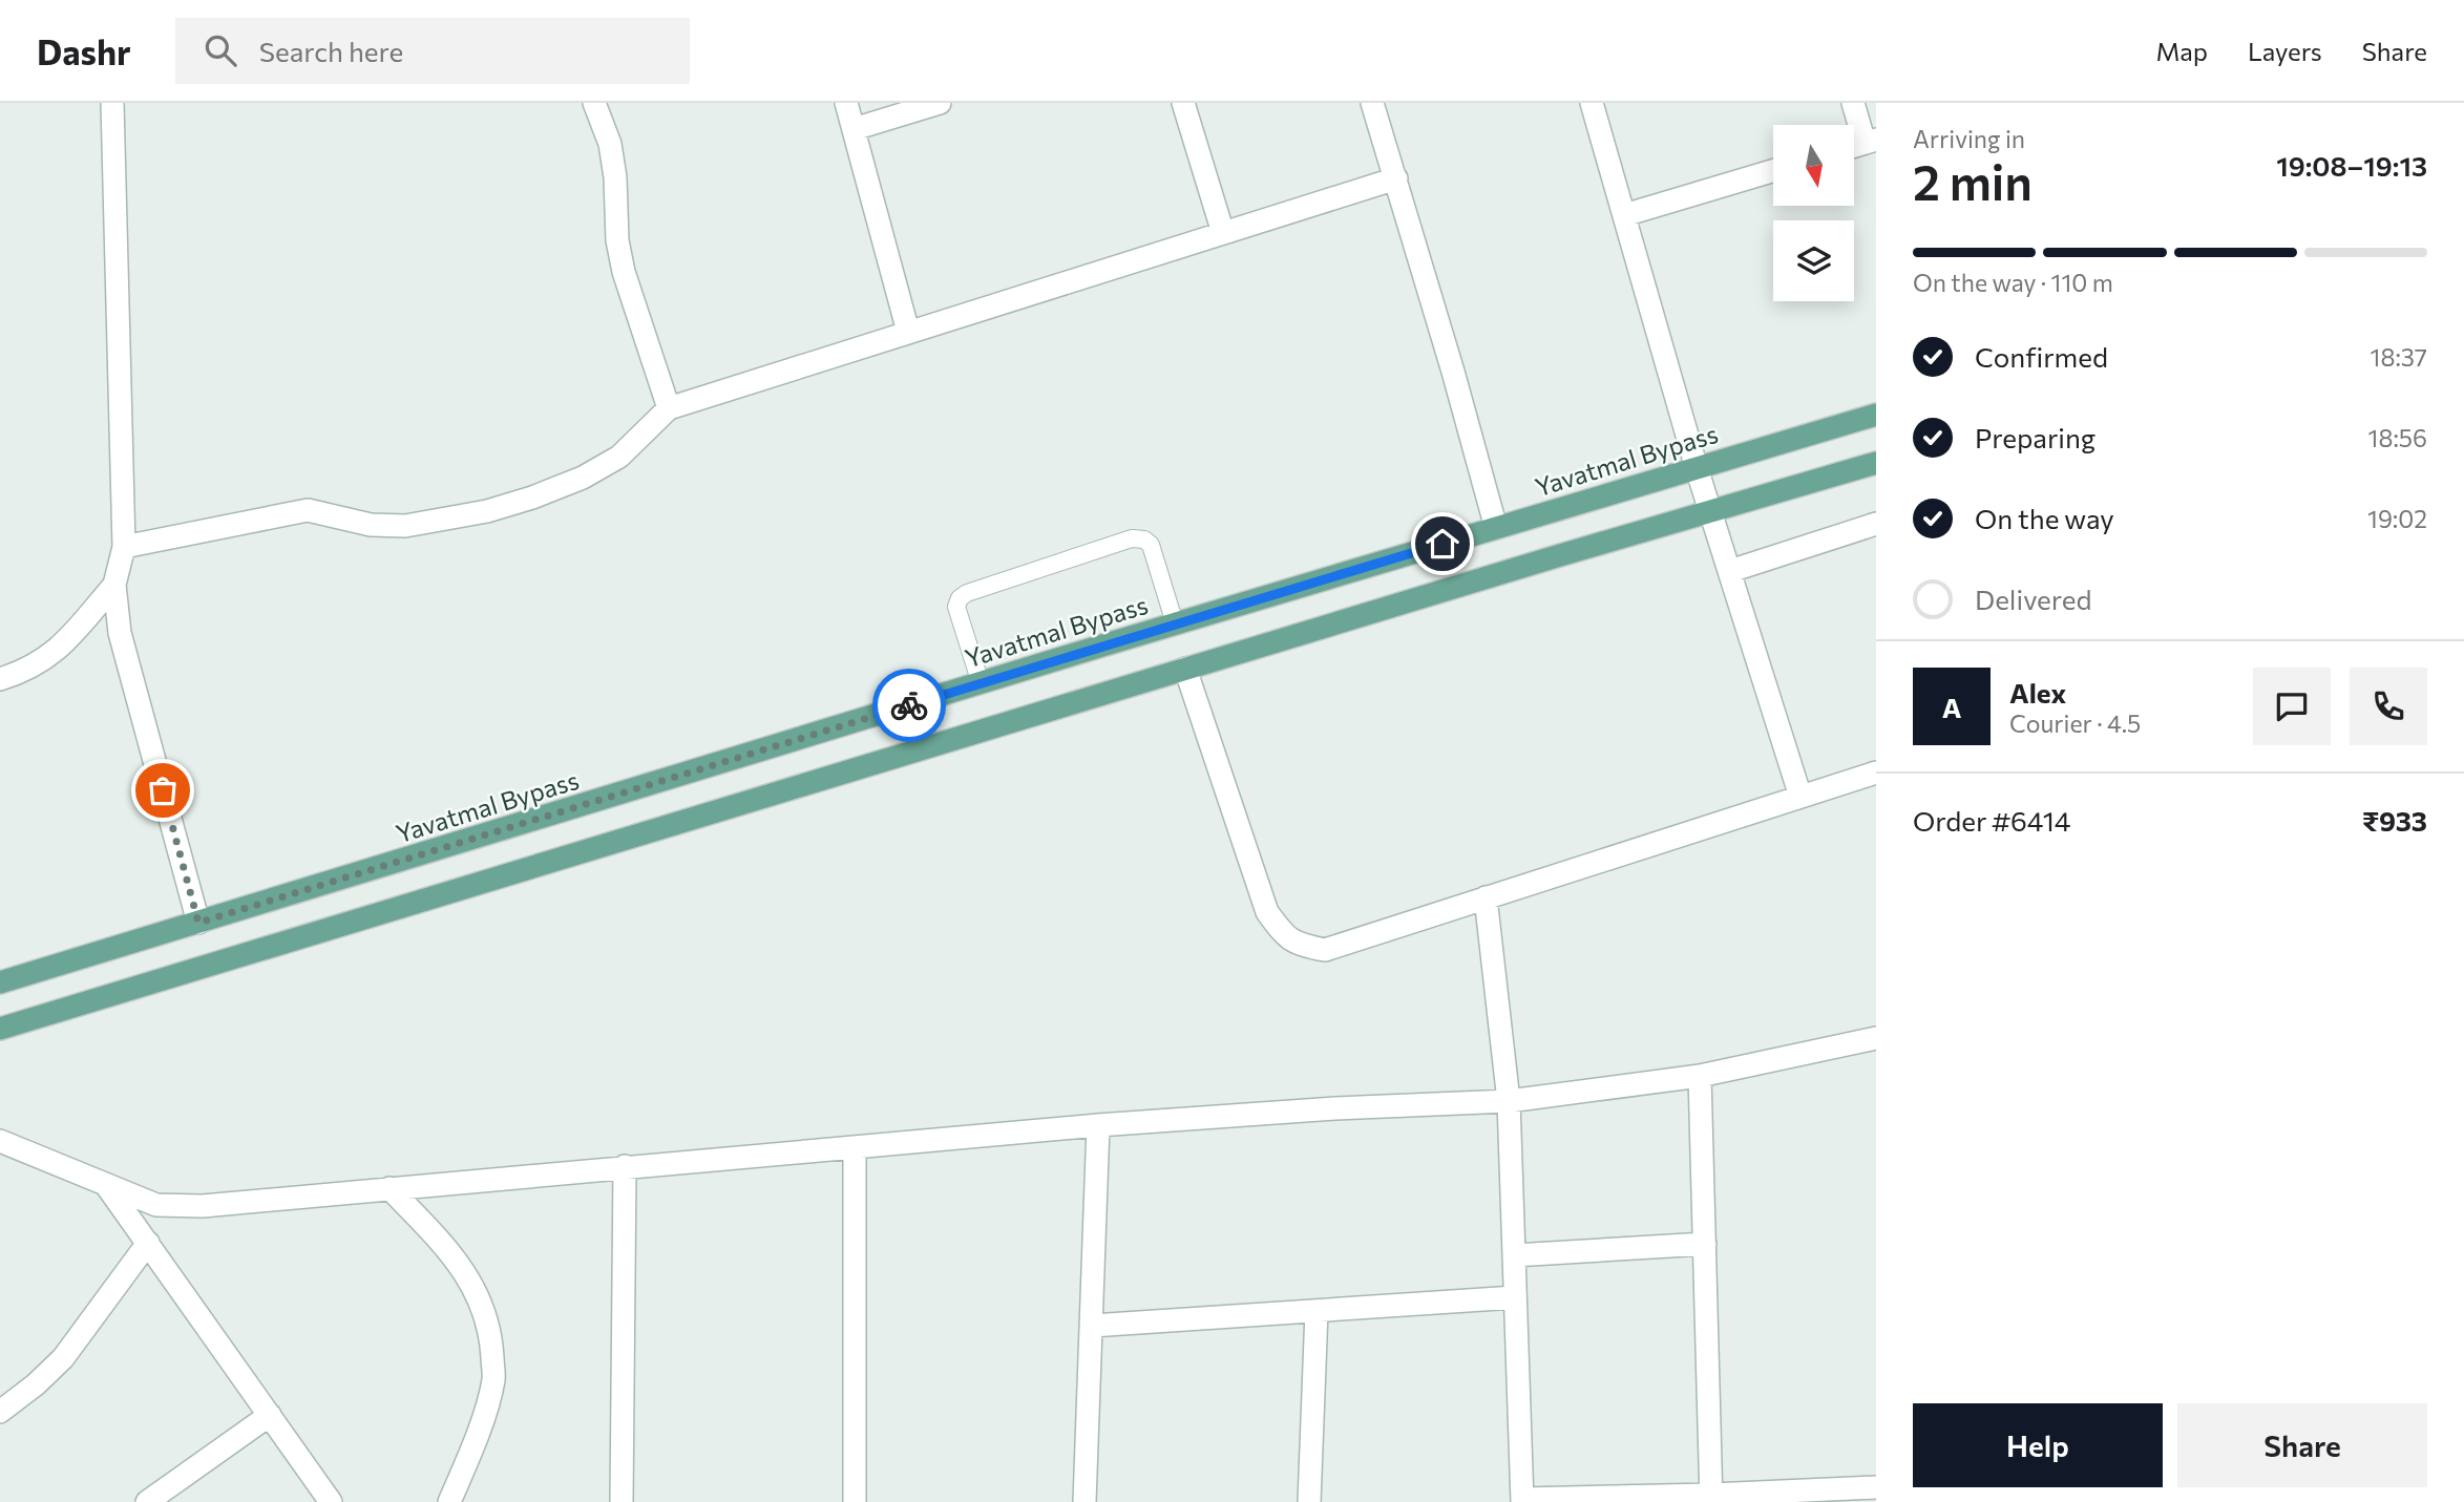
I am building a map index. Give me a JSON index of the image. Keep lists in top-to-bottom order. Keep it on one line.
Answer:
{"streets":{"main road":["Yavatmal Bypass"]},"north":"bottom","page":{"header":"Dashr","search":"Search here","nav":["Map","Layers","Share"],"heading":["2 min","Arriving in","19:08–19:13"],"panel":["Alex","Courier · 4.5","Order #6414","₹933"],"bar":"On the way · 110 m","list":[["Confirmed","18:37"],["Preparing","18:56"],["On the way","19:02"],"Delivered"],"round":"A","buttons":["Help","Share"]}}
